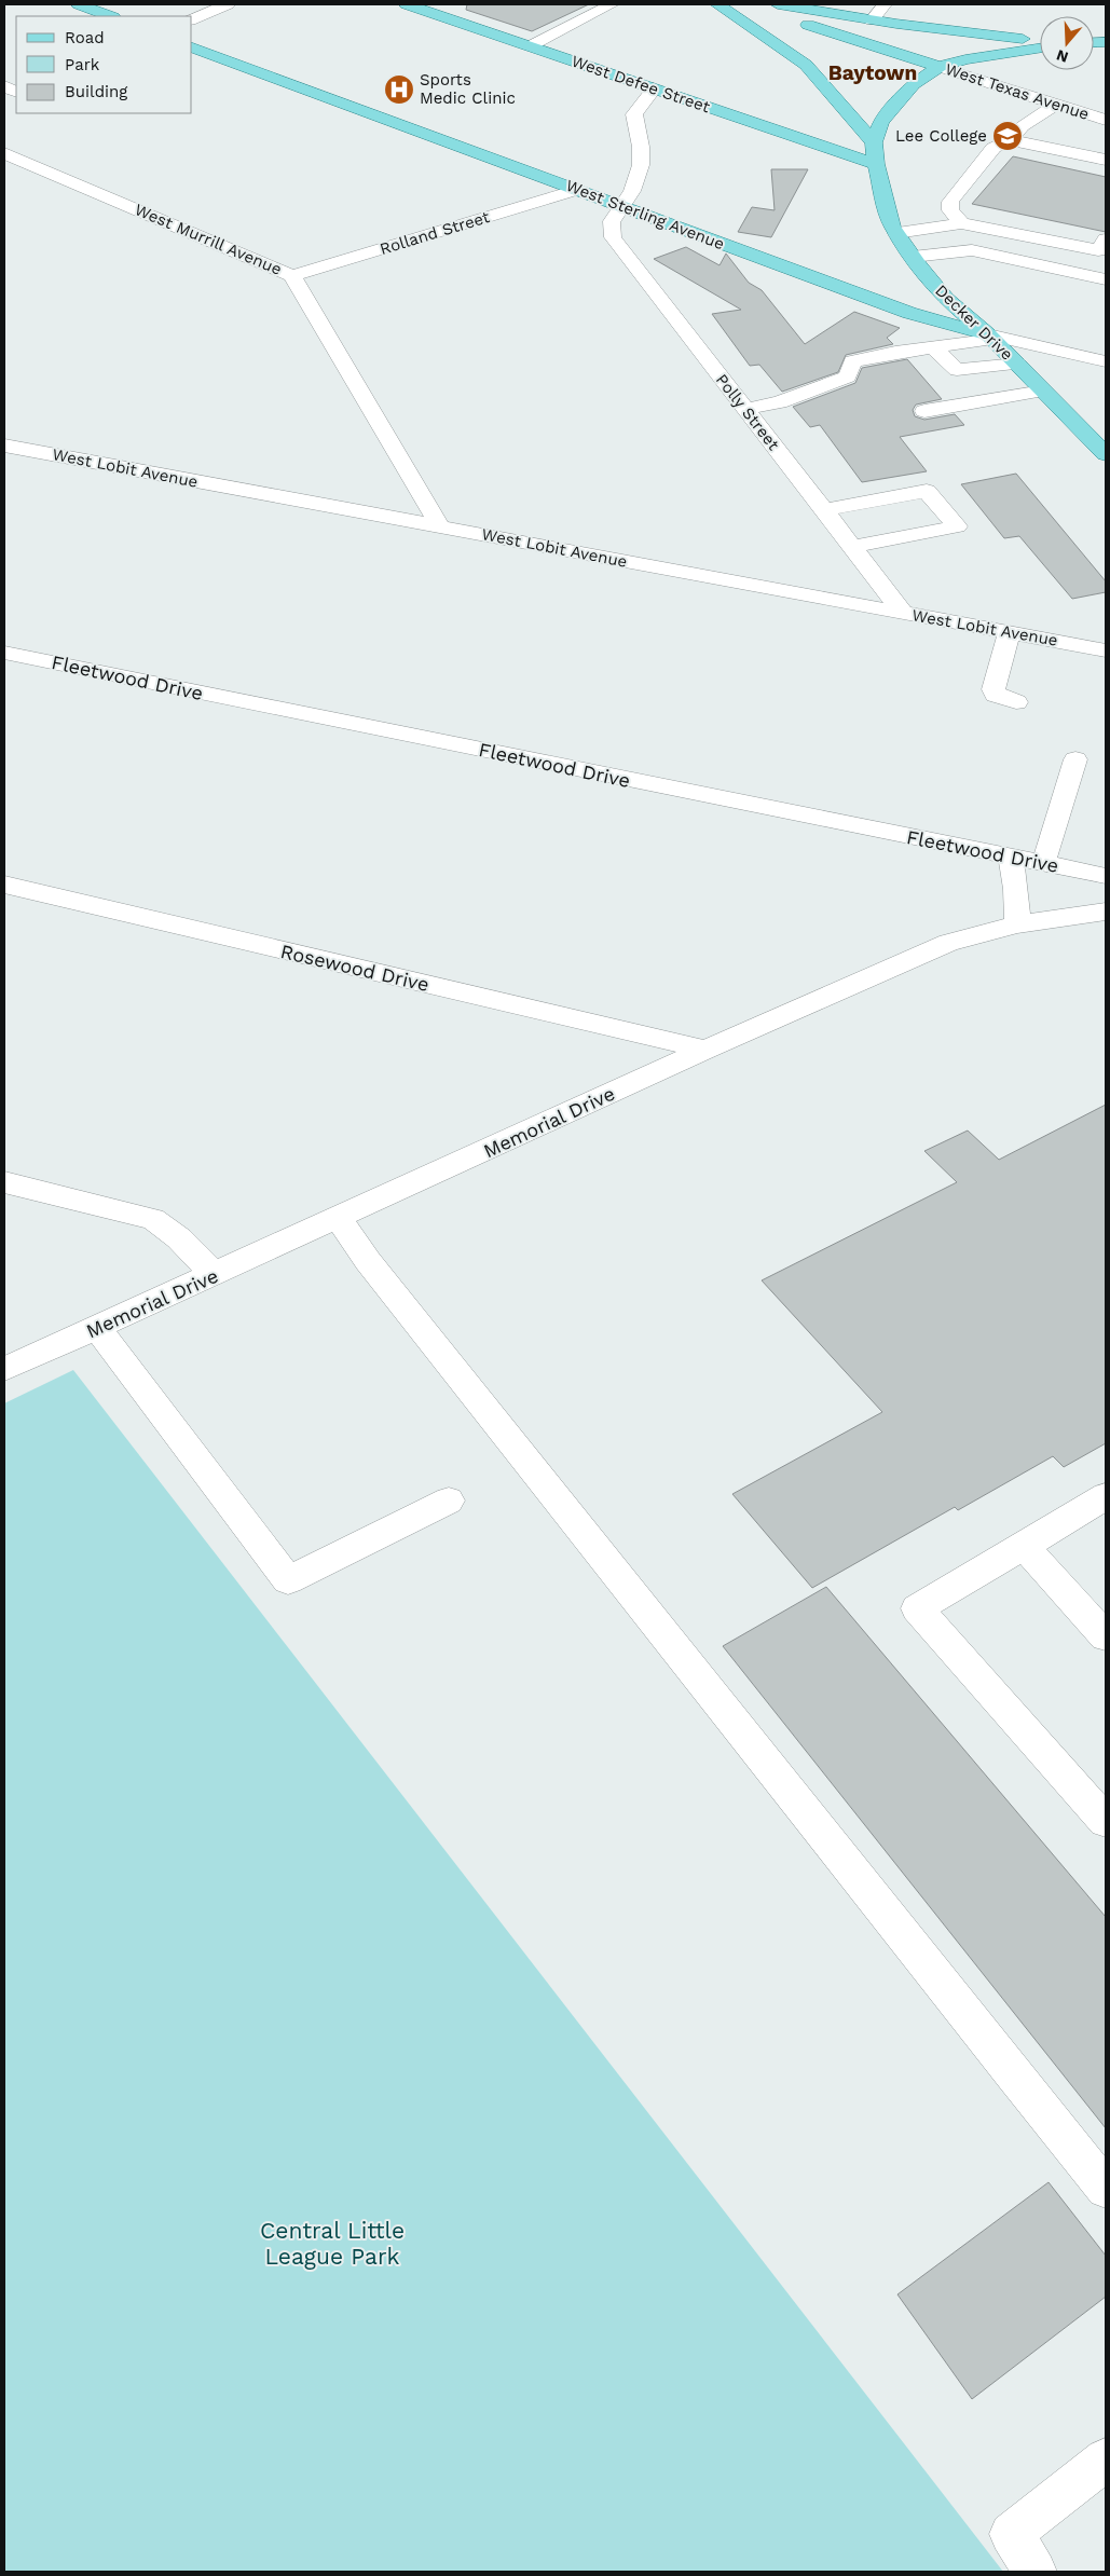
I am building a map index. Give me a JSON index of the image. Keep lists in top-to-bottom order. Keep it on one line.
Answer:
{"streets":{"main road":["West Defee Street","West Texas Avenue","West Sterling Avenue","Decker Drive"],"street":["Rolland Street","West Murrill Avenue","Polly Street","West Lobit Avenue","Fleetwood Drive","Rosewood Drive","Memorial Drive"]},"crossings":[["West Defee Street","Decker Drive"],["West Defee Street","Polly Street"],["West Texas Avenue","Decker Drive"],["West Sterling Avenue","Rolland Street"],["West Sterling Avenue","Decker Drive"],["West Sterling Avenue","Polly Street"],["Rolland Street","West Murrill Avenue"],["West Murrill Avenue","West Lobit Avenue"],["Polly Street","West Lobit Avenue"],["Rosewood Drive","Memorial Drive"]],"districts":["Baytown"],"parks":["Central Little League Park"],"places":{"hospital":["Sports Medic Clinic"],"school or university":["Lee College"]},"legend":["Road","Park","Building"],"north":"bottom"}
